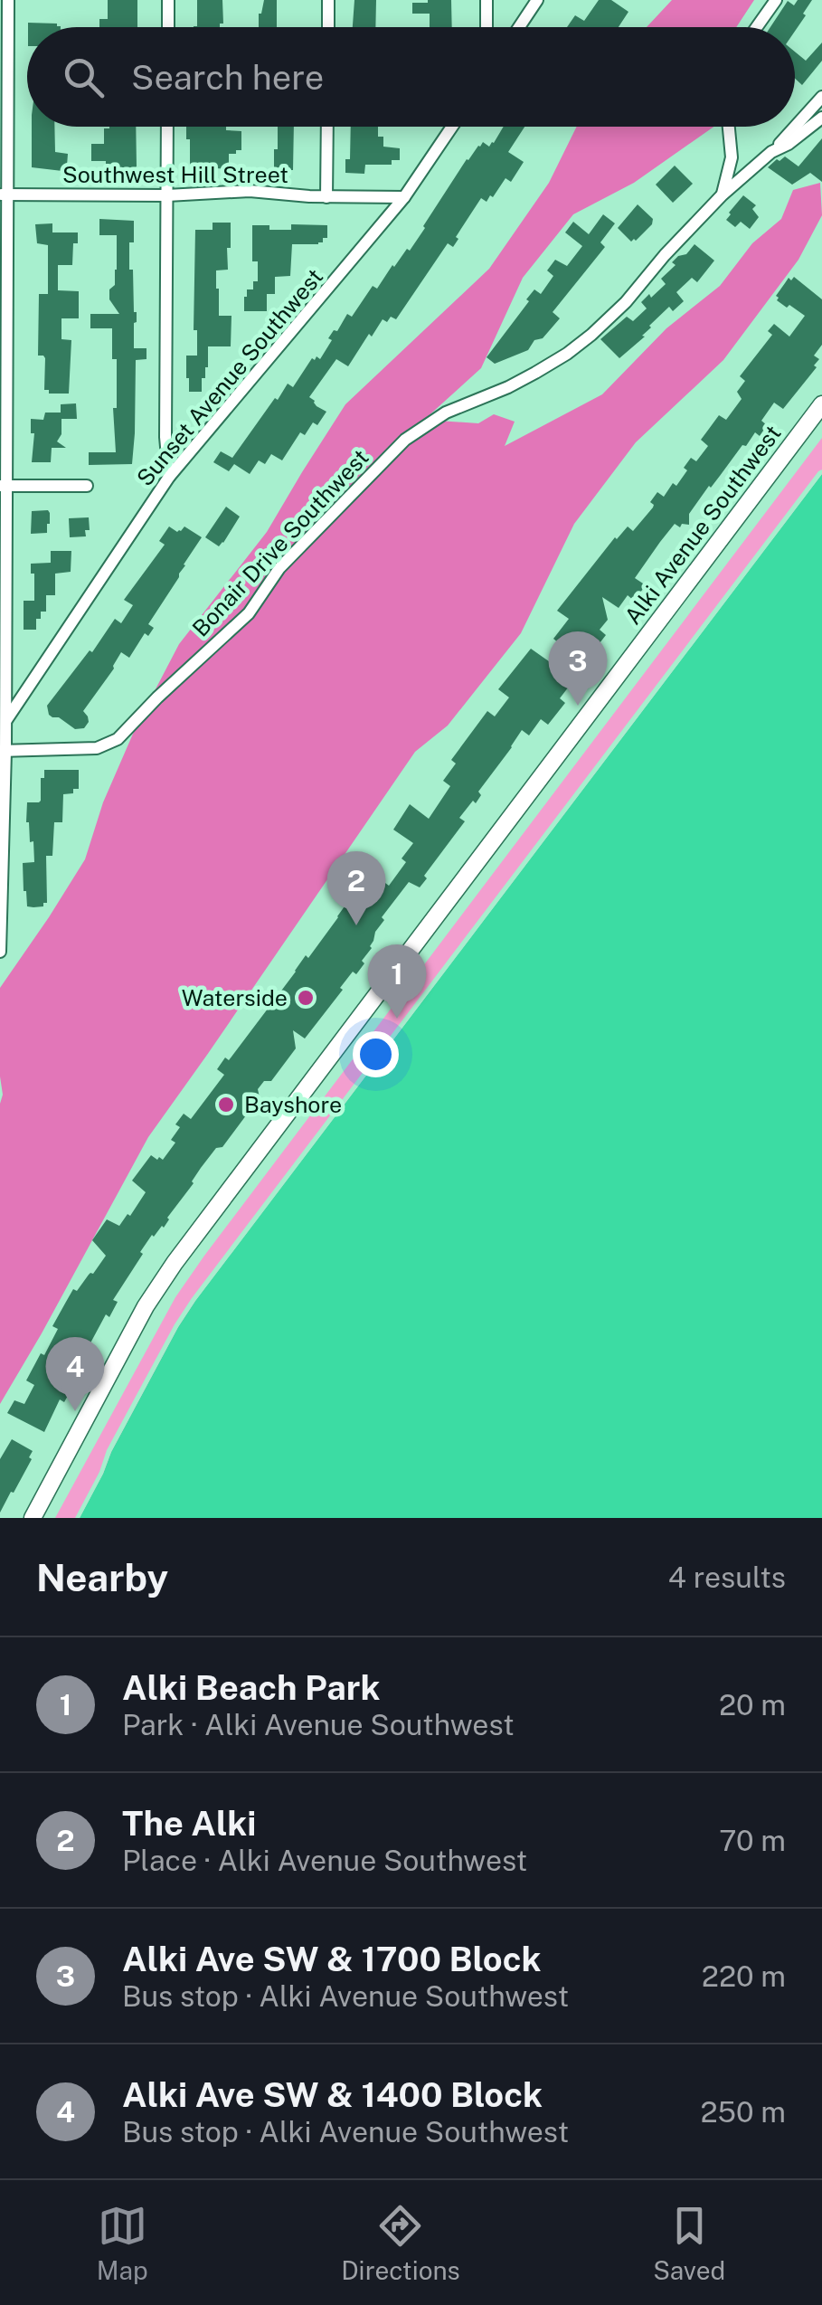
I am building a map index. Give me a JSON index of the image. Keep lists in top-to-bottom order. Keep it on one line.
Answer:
{"streets":{"main road":["Alki Avenue Southwest"],"street":["Southwest Hill Street","Sunset Avenue Southwest","Bonair Drive Southwest"]},"crossings":[["Southwest Hill Street","Sunset Avenue Southwest"]],"places":["Waterside","Bayshore"],"page":{"search":"Search here","pins":["3","2","1","4"],"heading":["Nearby","4 results"],"list":[{"mark":"1","name":"Alki Beach Park","note":"Park · Alki Avenue Southwest","value":"20 m"},{"mark":"2","name":"The Alki","note":"Place · Alki Avenue Southwest","value":"70 m"},{"mark":"3","name":"Alki Ave SW & 1700 Block","note":"Bus stop · Alki Avenue Southwest","value":"220 m"},{"mark":"4","name":"Alki Ave SW & 1400 Block","note":"Bus stop · Alki Avenue Southwest","value":"250 m"}],"nav":["Map","Directions","Saved"]}}
